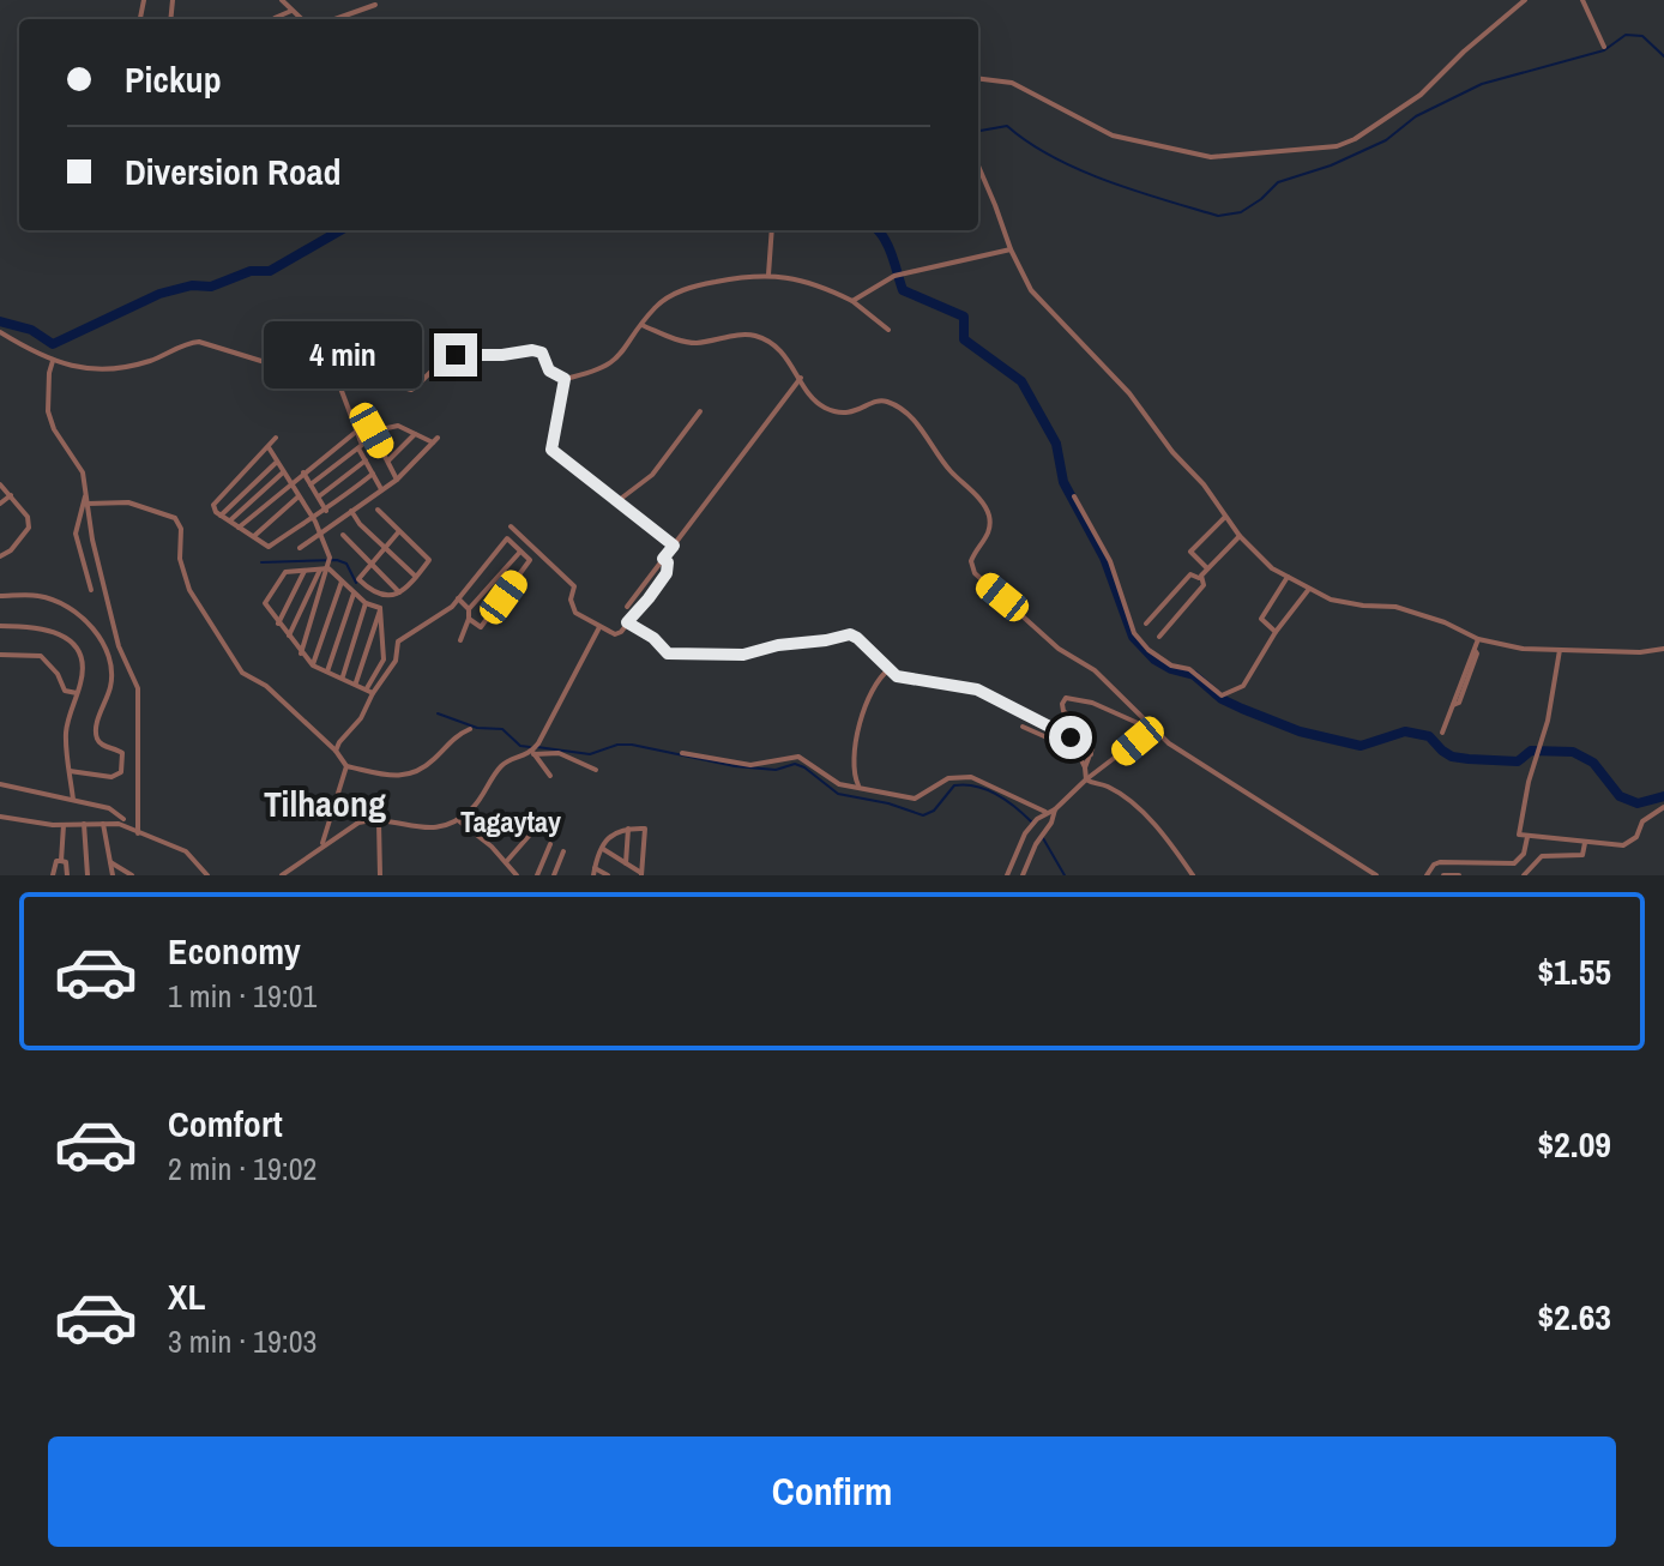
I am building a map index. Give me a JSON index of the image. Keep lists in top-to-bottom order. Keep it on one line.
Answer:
{"districts":["Tilhaong","Tagaytay"],"page":{"banner":["Pickup","Diversion Road"],"bubble":"4 min","list":[{"name":"Economy","note":"1 min · 19:01","value":"$1.55"},{"name":"Comfort","note":"2 min · 19:02","value":"$2.09"},{"name":"XL","note":"3 min · 19:03","value":"$2.63"}],"buttons":"Confirm"}}
